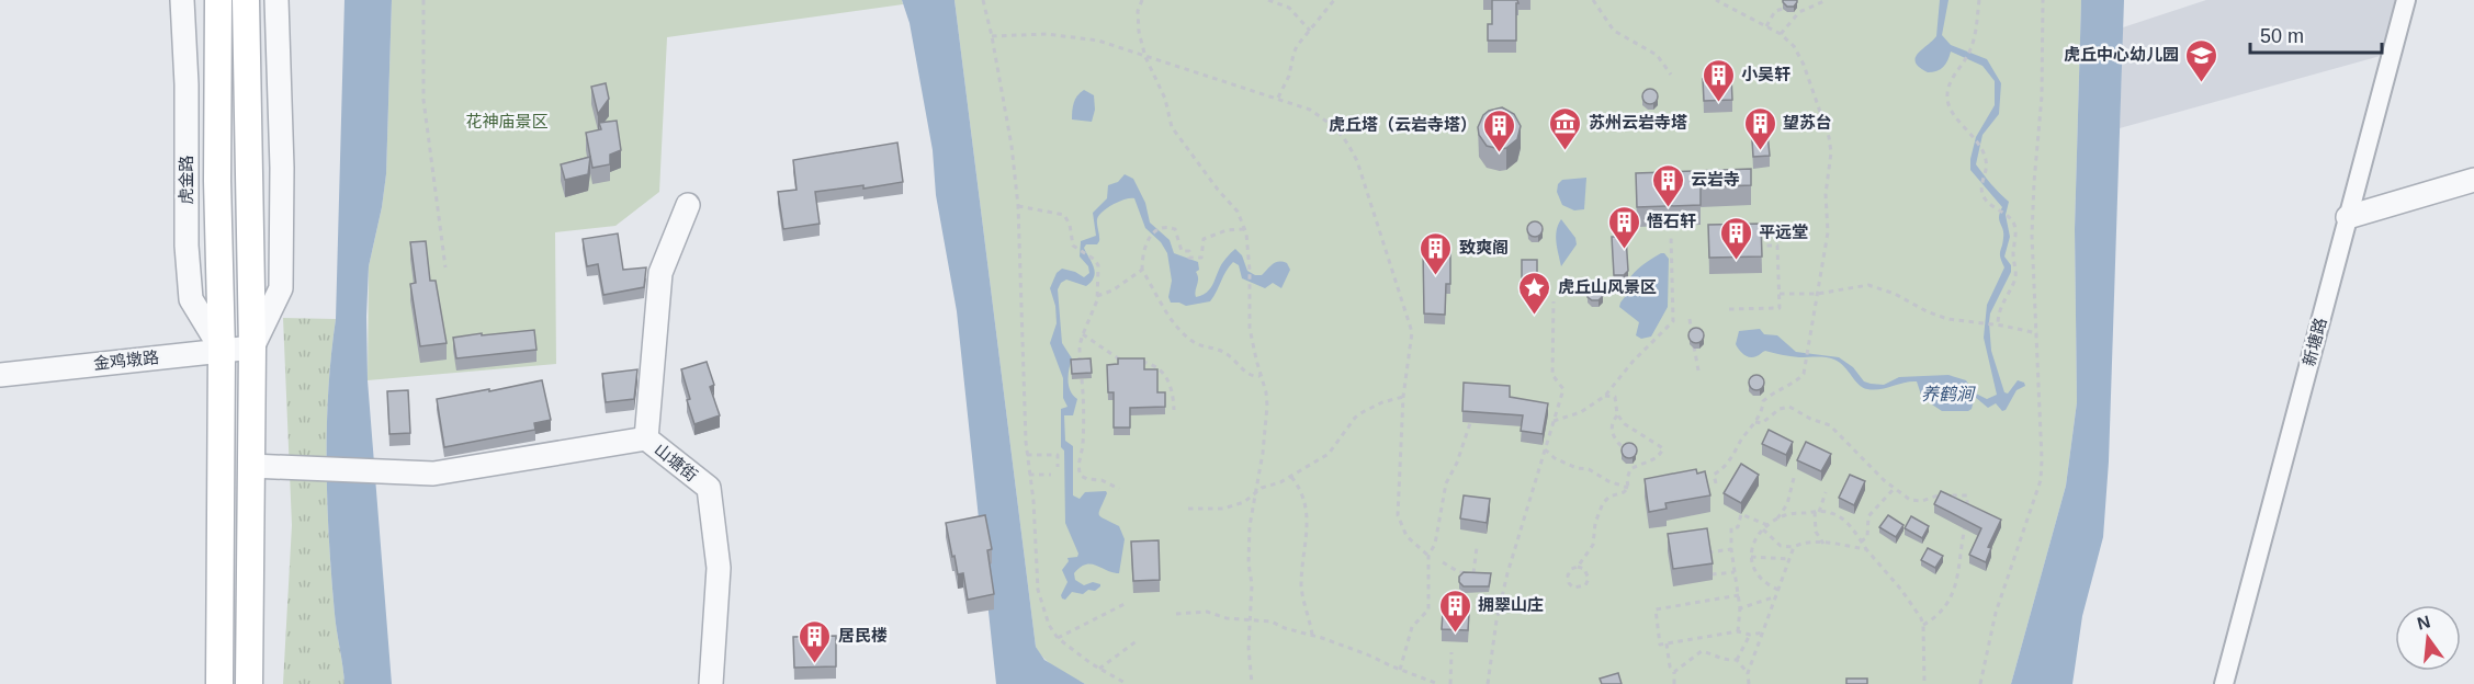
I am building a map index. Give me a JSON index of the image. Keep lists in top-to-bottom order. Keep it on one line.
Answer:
{"streets":{"main road":["虎金路"],"street":["新塘路","金鸡墩路","山塘街"]},"crossings":[["虎金路","金鸡墩路"]],"water":["养鹤涧"],"parks":["花神庙景区"],"places":{"school or university":["虎丘中心幼儿园"],"building":["小吴轩","望苏台","虎丘塔（云岩寺塔）","云岩寺","悟石轩","平远堂","致爽阁","拥翠山庄","居民楼"],"museum":["苏州云岩寺塔"],"place":["虎丘山风景区"]},"scale_bar":"50 m","north":"top"}
